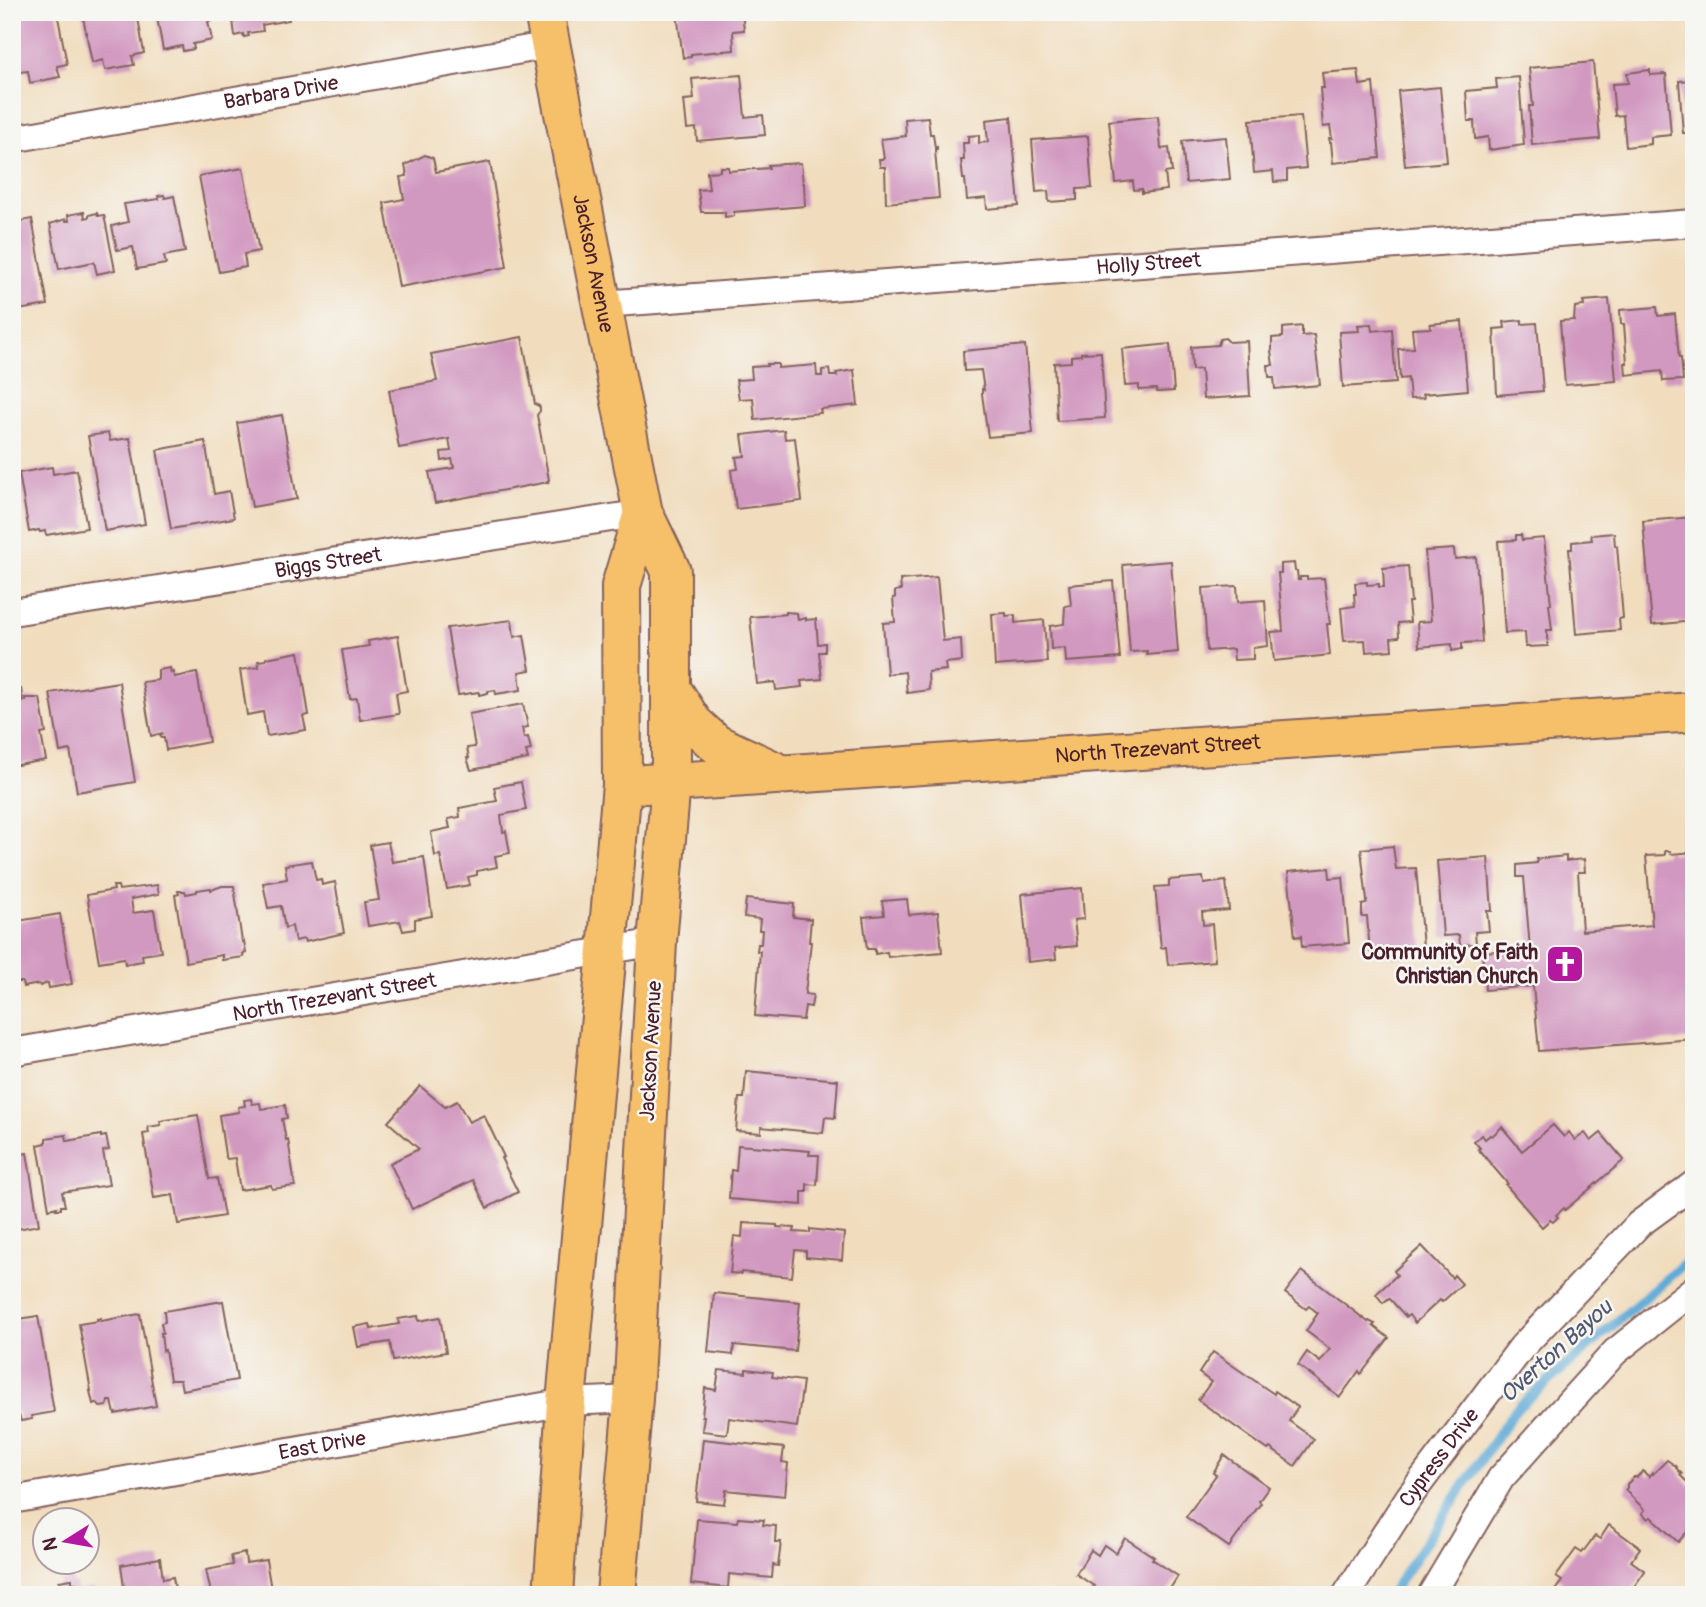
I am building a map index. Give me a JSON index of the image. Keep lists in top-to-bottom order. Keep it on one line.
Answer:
{"streets":{"main road":["Jackson Avenue","North Trezevant Street"],"street":["Barbara Drive","Holly Street","Biggs Street","East Drive","Cypress Drive"]},"crossings":[["Barbara Drive","Jackson Avenue"],["Jackson Avenue","Holly Street"],["Jackson Avenue","Biggs Street"],["Jackson Avenue","North Trezevant Street"],["Jackson Avenue","East Drive"]],"water":["Overton Bayou"],"places":{"church":["Community of Faith Christian Church"]},"north":"left"}
